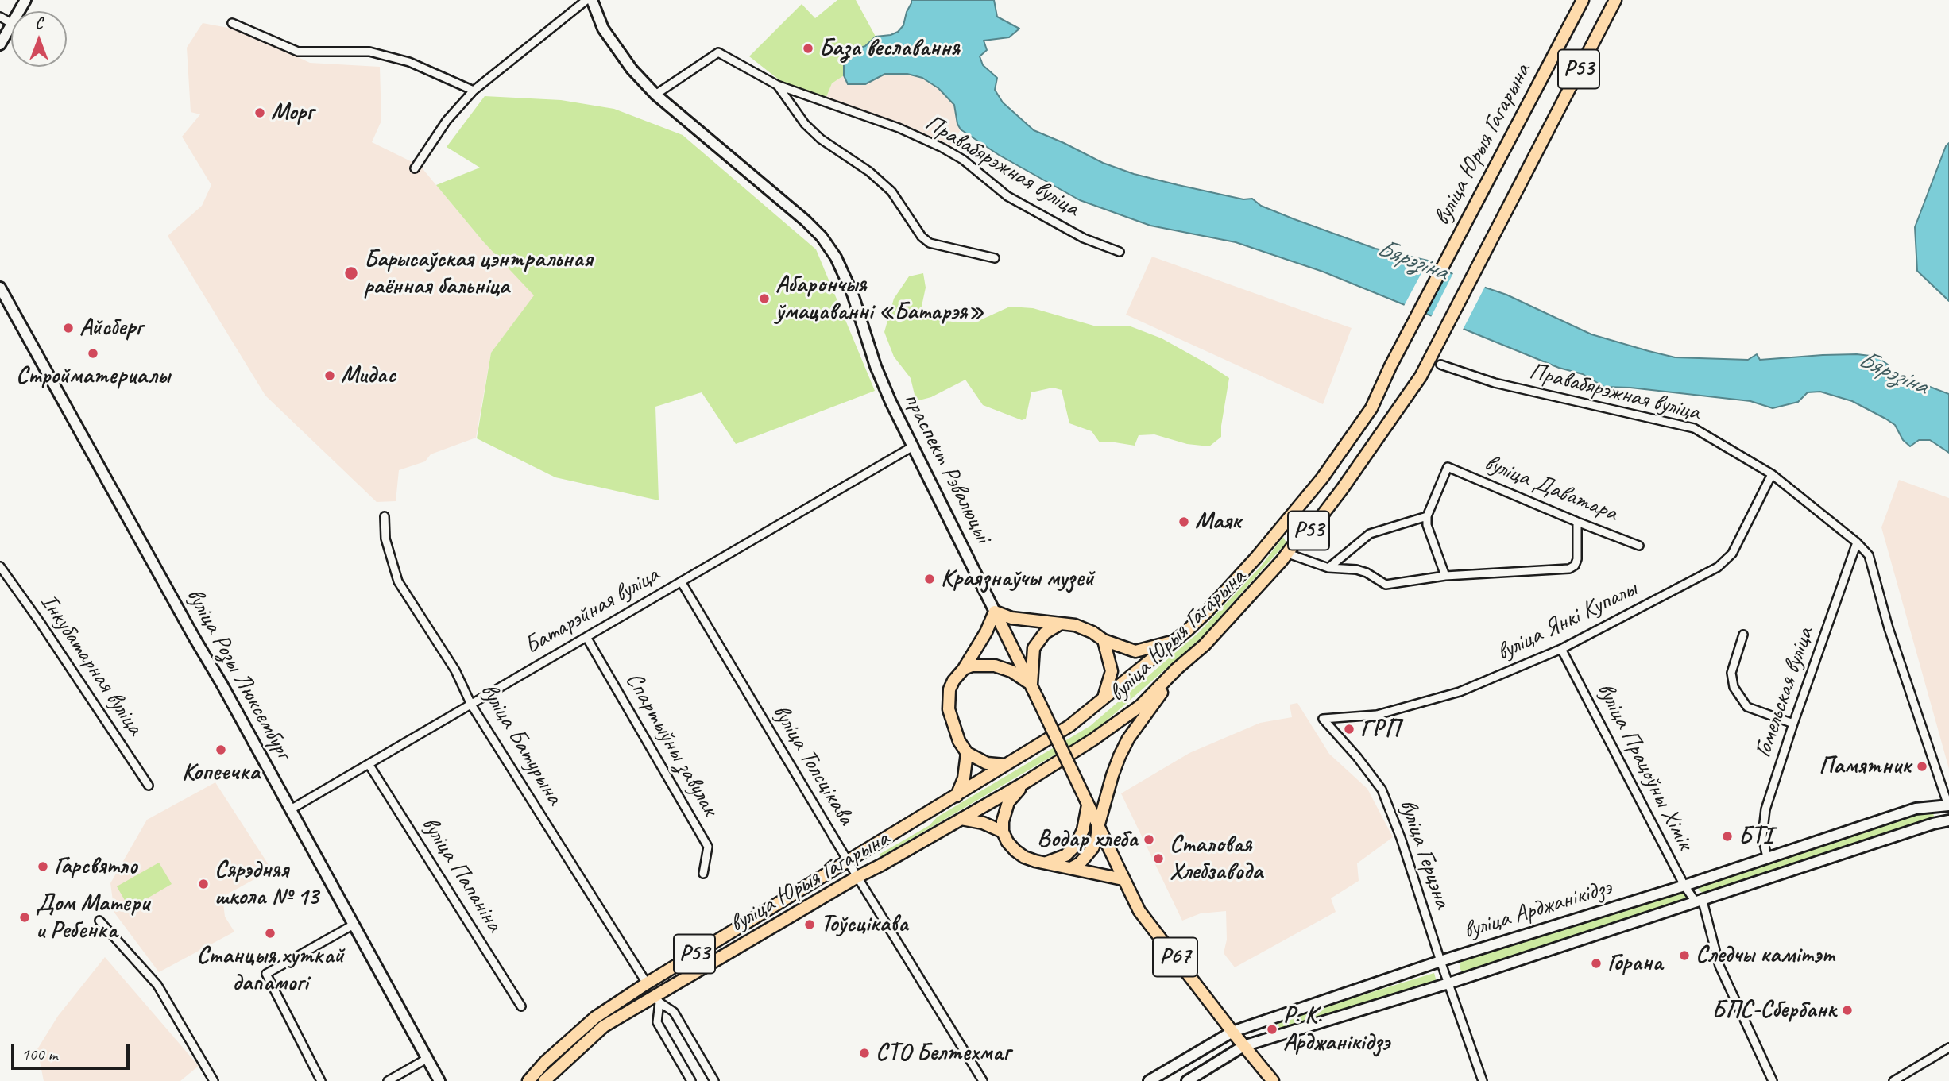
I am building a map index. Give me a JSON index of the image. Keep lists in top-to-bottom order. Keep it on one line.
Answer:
{"streets":{"main road":["Р53","вуліца Юрыя Гагарына","праспект Рэвалюцыі","вуліца Розы Люксембург","вуліца Арджанікідзэ","Р67"],"street":["Правабярэжная вуліца","вуліца Даватара","Батарэйная вуліца","вуліца Янкі Купалы","Інкубатарная вуліца","Гомельская вуліца","вуліца Батурына","Спартыўны завулак","вуліца Толсцікава","вуліца Працоўны Хімік","вуліца Герцэна","вуліца Папаніна"]},"crossings":[["вуліца Юрыя Гагарына","вуліца Батурына"],["вуліца Юрыя Гагарына","вуліца Толсцікава"],["Правабярэжная вуліца","праспект Рэвалюцыі"],["Правабярэжная вуліца","вуліца Янкі Купалы"],["Правабярэжная вуліца","Гомельская вуліца"],["Правабярэжная вуліца","вуліца Арджанікідзэ"],["праспект Рэвалюцыі","Батарэйная вуліца"],["праспект Рэвалюцыі","вуліца Арджанікідзэ"],["праспект Рэвалюцыі","Р67"],["Батарэйная вуліца","вуліца Розы Люксембург"],["Батарэйная вуліца","вуліца Батурына"],["Батарэйная вуліца","Спартыўны завулак"],["Батарэйная вуліца","вуліца Толсцікава"],["Батарэйная вуліца","вуліца Папаніна"],["вуліца Янкі Купалы","вуліца Працоўны Хімік"],["вуліца Янкі Купалы","вуліца Герцэна"],["Гомельская вуліца","вуліца Арджанікідзэ"],["вуліца Працоўны Хімік","вуліца Арджанікідзэ"],["вуліца Герцэна","вуліца Арджанікідзэ"]],"water":["Бярэзіна"],"places":["База веславання","Морг","Барысаўская цэнтральная раённая бальніца","Абарончыя ўмацаванні «Батарэя»","Айсберг","Стройматериалы","Мидас","Маяк","Краязнаўчы музей","ГРП","Копеечка","Памятник","БТІ","Водар хлеба","Сталовая Хлебзавода","Гарсвятло","Сярэдняя школа № 13","Дом Матери и Ребенка","Тоўсцікава","Станцыя хуткай дапамогі","Следчы камітэт","Горана","БПС-Сбербанк","Р. К. Арджанікідзэ","СТО Белтехмаг"],"scale_bar":"100 m","north":"top"}
